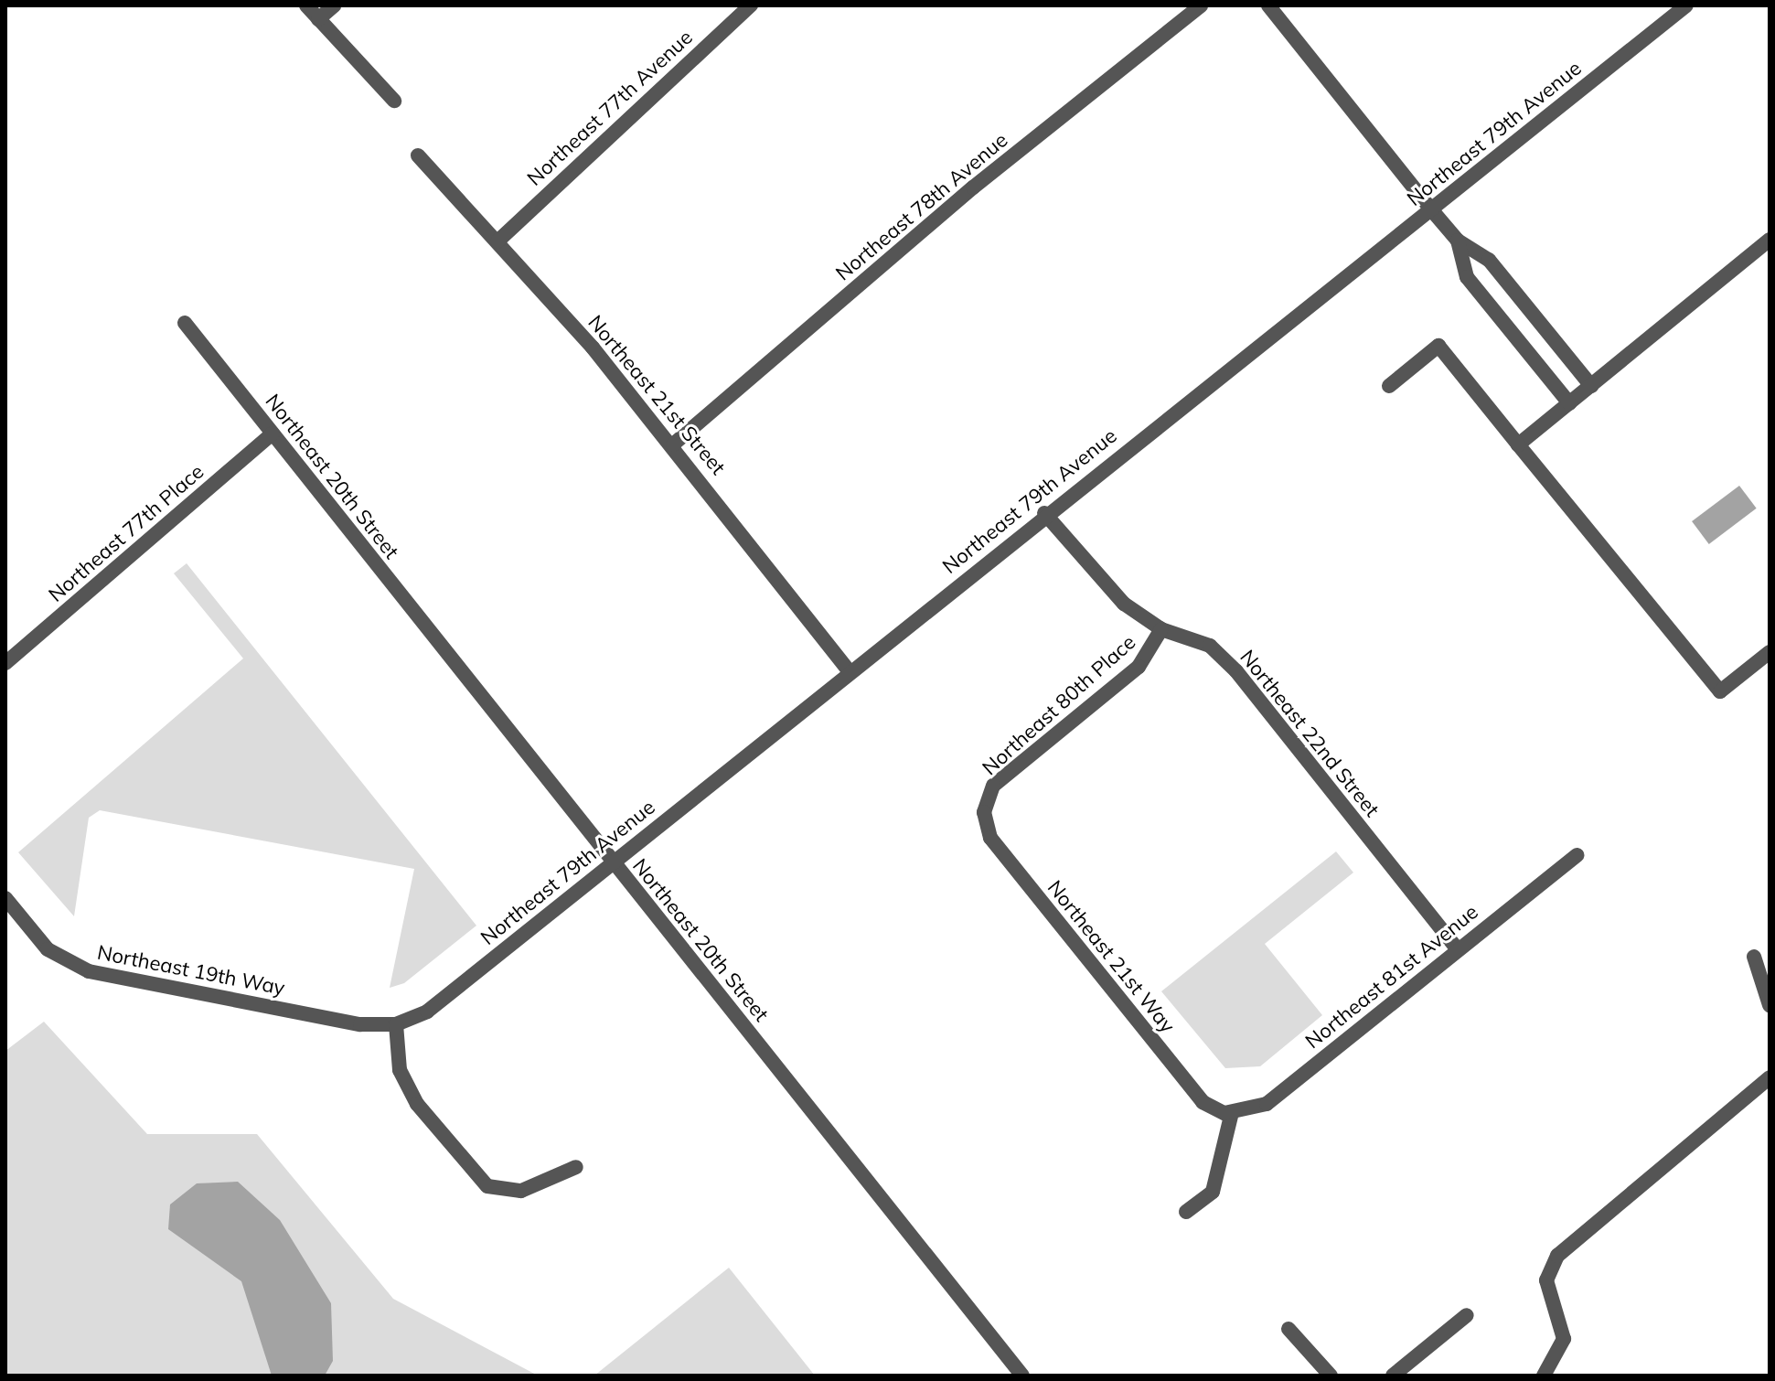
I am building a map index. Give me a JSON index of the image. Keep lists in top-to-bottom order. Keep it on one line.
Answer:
{"streets":{"street":["Northeast 77th Avenue","Northeast 79th Avenue","Northeast 78th Avenue","Northeast 21st Street","Northeast 20th Street","Northeast 77th Place","Northeast 80th Place","Northeast 22nd Street","Northeast 21st Way","Northeast 19th Way","Northeast 81st Avenue"]},"crossings":[["Northeast 77th Avenue","Northeast 21st Street"],["Northeast 79th Avenue","Northeast 21st Street"],["Northeast 79th Avenue","Northeast 20th Street"],["Northeast 79th Avenue","Northeast 22nd Street"],["Northeast 79th Avenue","Northeast 19th Way"],["Northeast 78th Avenue","Northeast 21st Street"],["Northeast 20th Street","Northeast 77th Place"],["Northeast 80th Place","Northeast 22nd Street"],["Northeast 80th Place","Northeast 21st Way"],["Northeast 22nd Street","Northeast 81st Avenue"],["Northeast 21st Way","Northeast 81st Avenue"]]}
